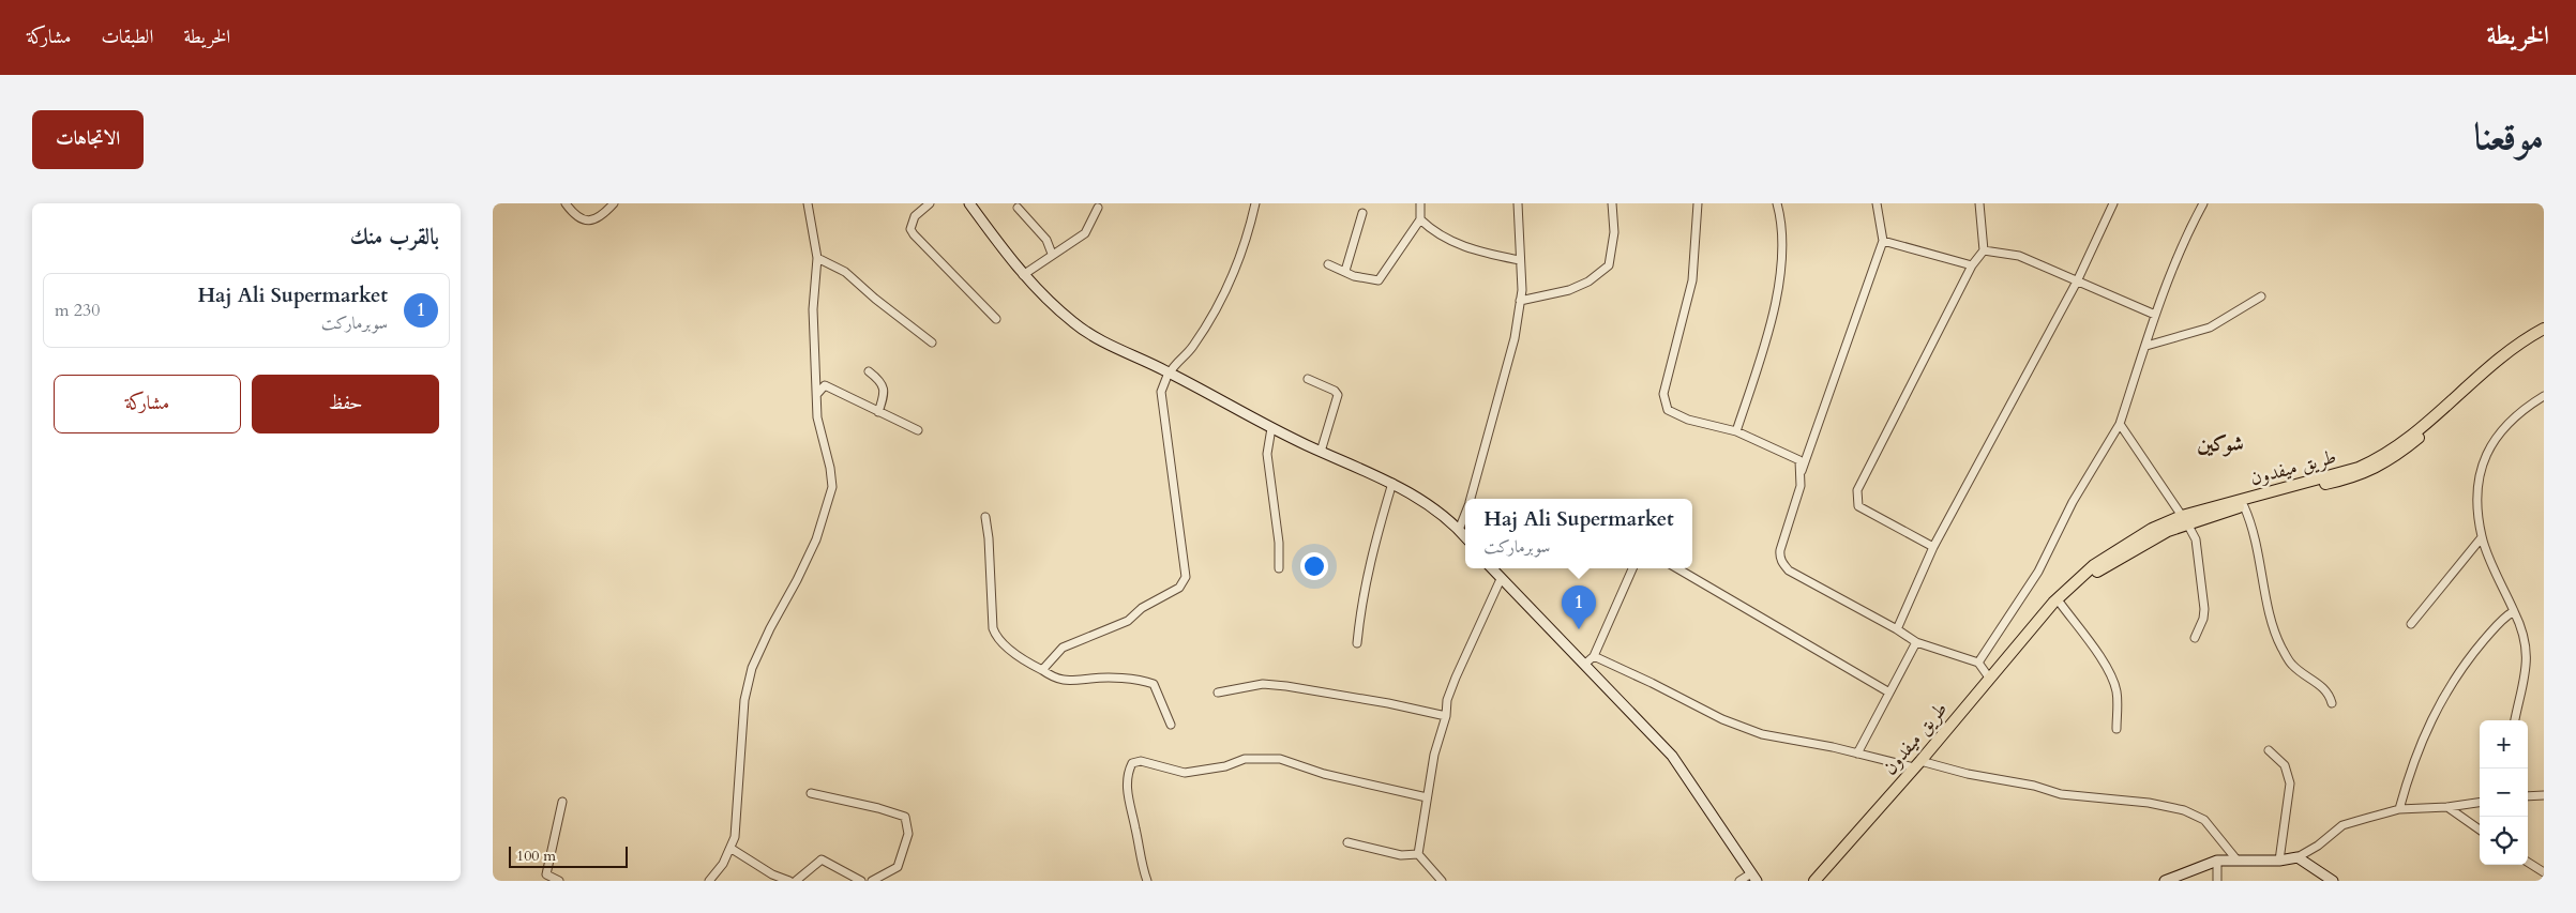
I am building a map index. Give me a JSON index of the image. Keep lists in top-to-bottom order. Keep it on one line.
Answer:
{"streets":{"main road":["طريق ميفدون"]},"districts":["شوكين"],"scale_bar":"100 m","page":{"header":"الخريطة","nav":["الخريطة","الطبقات","مشاركة"],"title":"موقعنا","buttons":["الاتجاهات",["حفظ","مشاركة"]],"heading":"بالقرب منك","list":[{"mark":"1","name":"Haj Ali Supermarket","note":"سوبرماركت","value":"230 m"}],"popup":["Haj Ali Supermarket","سوبرماركت"],"pins":"1","map_buttons":["+","−"],"scale":"100 m"}}
